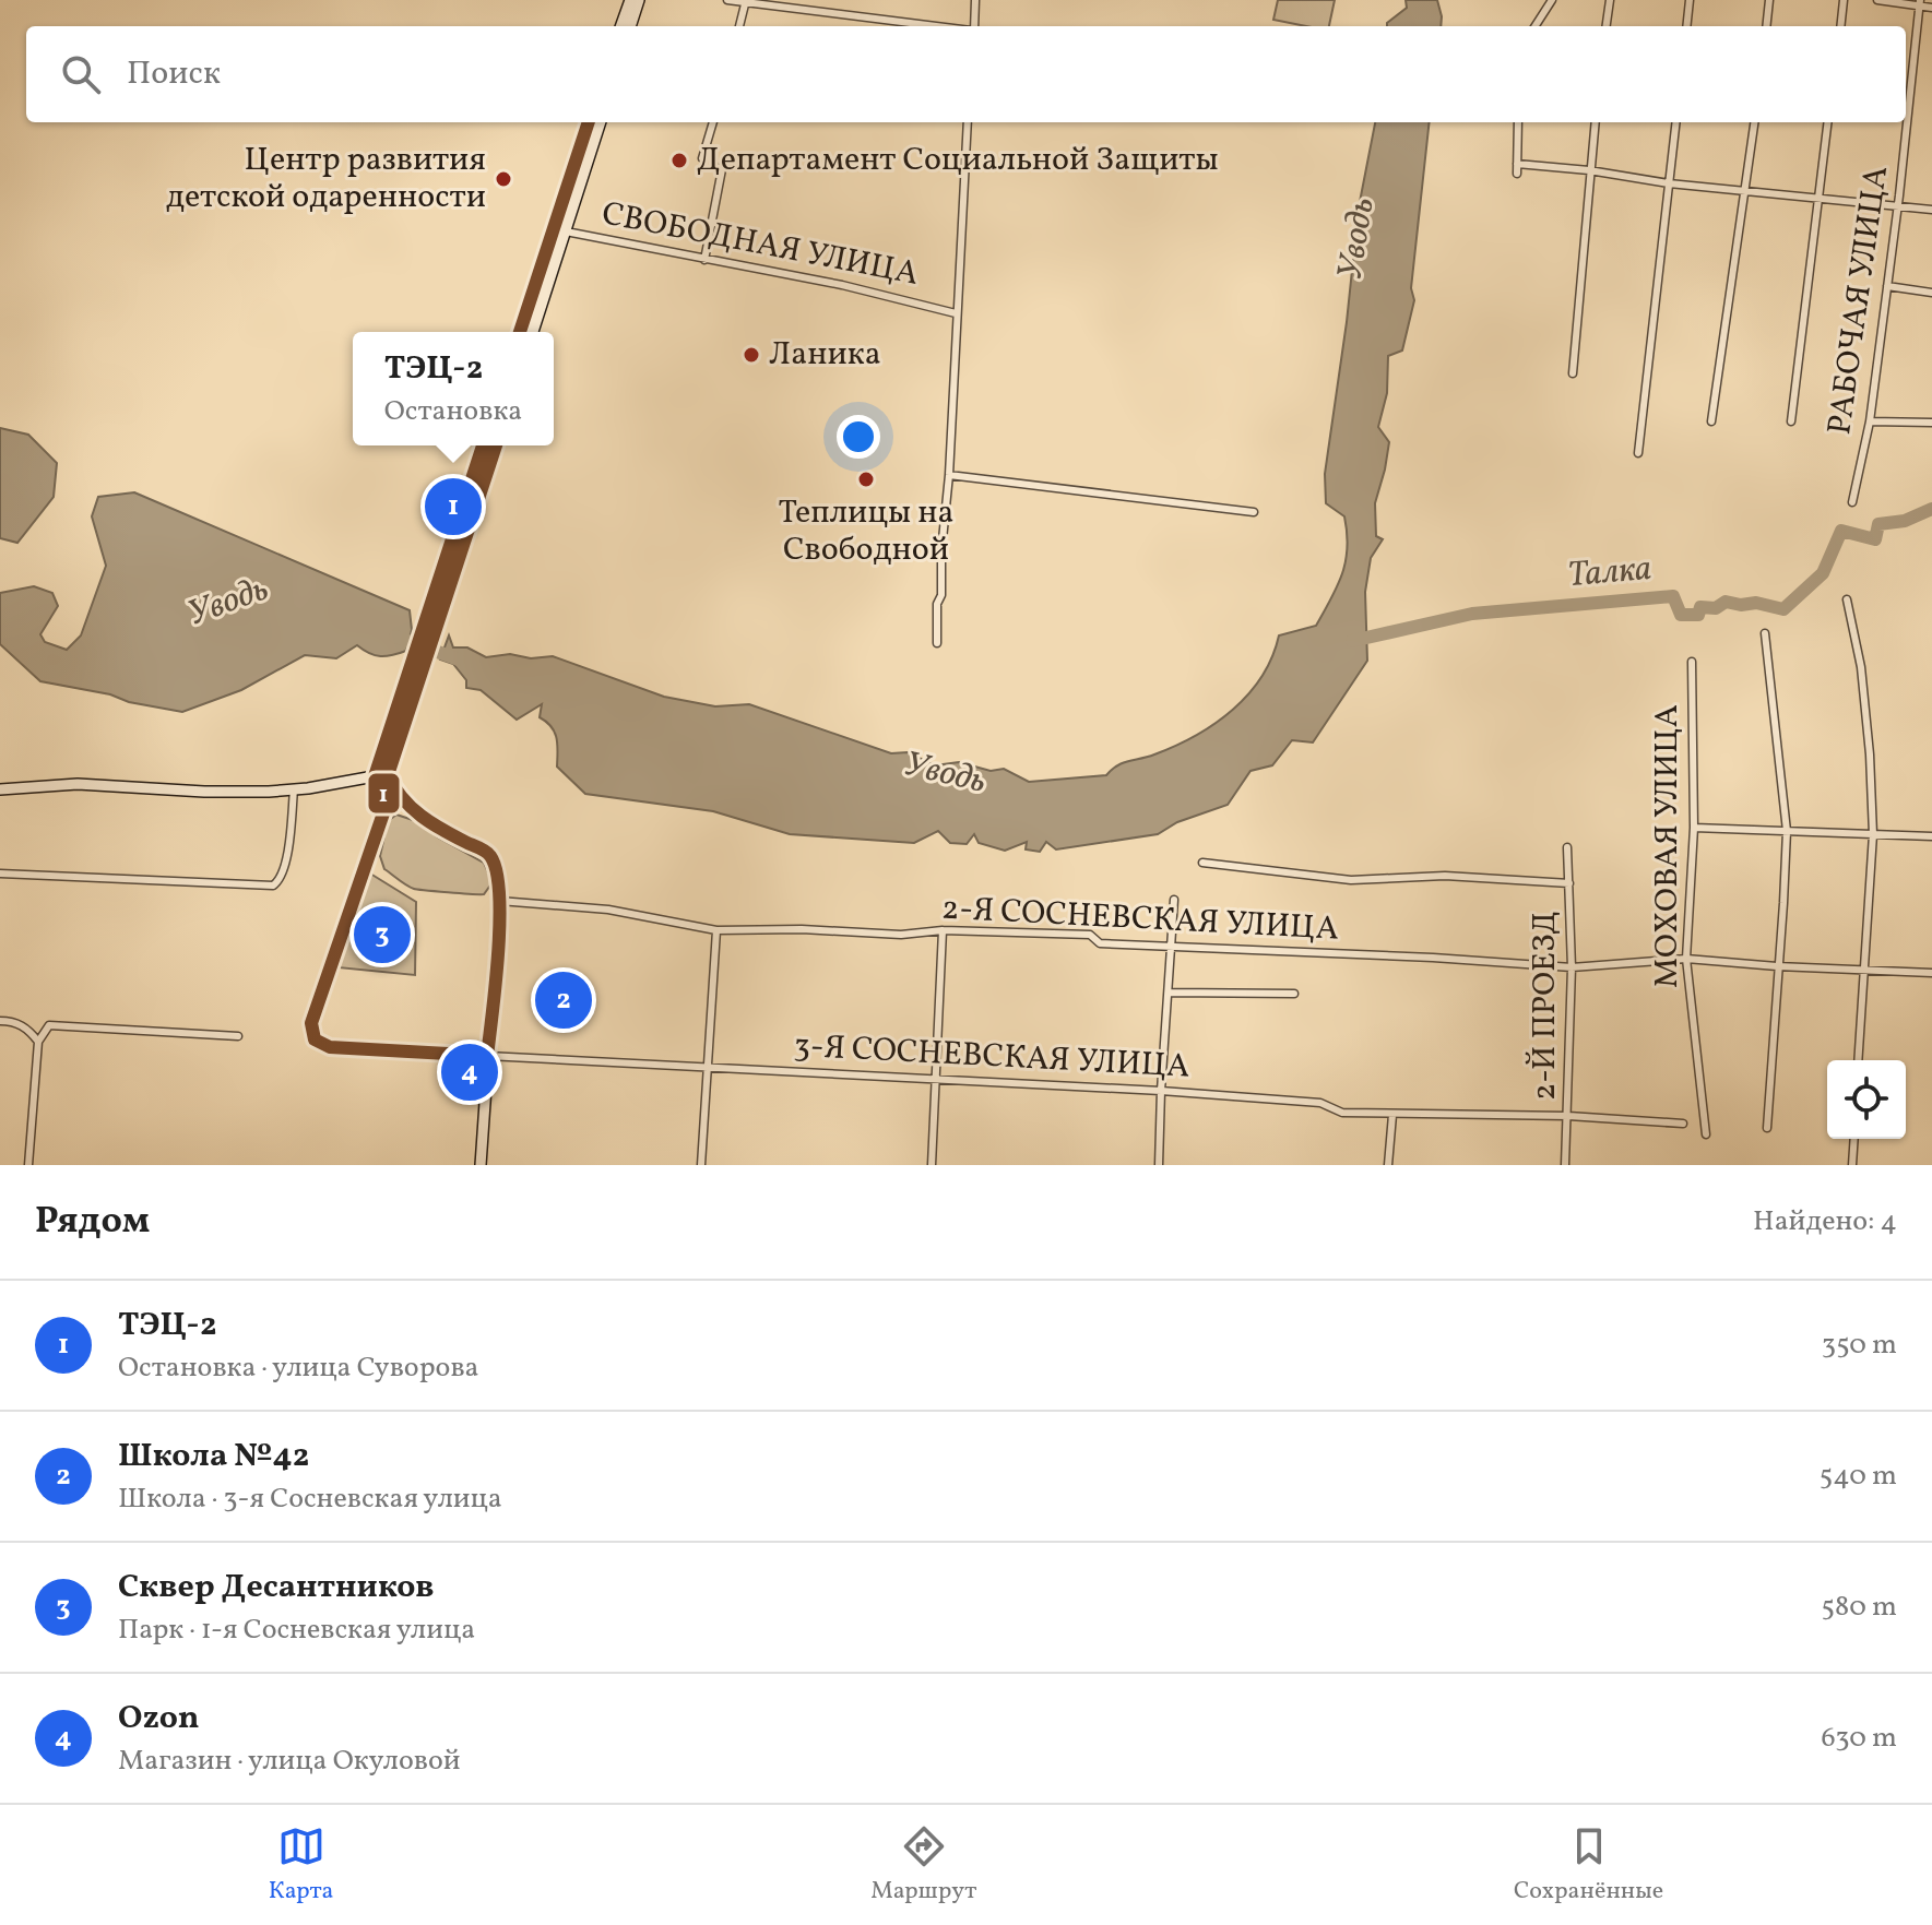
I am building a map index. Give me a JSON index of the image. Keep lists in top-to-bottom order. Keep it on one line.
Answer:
{"streets":{"main road":["СВОБОДНАЯ УЛИЦА","3-Я СОСНЕВСКАЯ УЛИЦА"],"street":["РАБОЧАЯ УЛИЦА","МОХОВАЯ УЛИЦА","2-Я СОСНЕВСКАЯ УЛИЦА","2-Й ПРОЕЗД"]},"crossings":[["МОХОВАЯ УЛИЦА","2-Я СОСНЕВСКАЯ УЛИЦА"],["2-Я СОСНЕВСКАЯ УЛИЦА","2-Й ПРОЕЗД"],["2-Й ПРОЕЗД","3-Я СОСНЕВСКАЯ УЛИЦА"]],"water":["Уводь","Талка"],"places":["Департамент Социальной Защиты","Центр развития детской одаренности","Ланика","Теплицы на Свободной"],"lines":["transit line 1"],"page":{"search":"Поиск","popup":["ТЭЦ-2","Остановка"],"pins":["1","3","2","4"],"heading":["Рядом","Найдено: 4"],"list":[{"mark":"1","name":"ТЭЦ-2","note":"Остановка · улица Суворова","value":"350 m"},{"mark":"2","name":"Школа №42","note":"Школа · 3-я Сосневская улица","value":"540 m"},{"mark":"3","name":"Сквер Десантников","note":"Парк · 1-я Сосневская улица","value":"580 m"},{"mark":"4","name":"Ozon","note":"Магазин · улица Окуловой","value":"630 m"}],"nav":["Карта","Маршрут","Сохранённые"]}}
